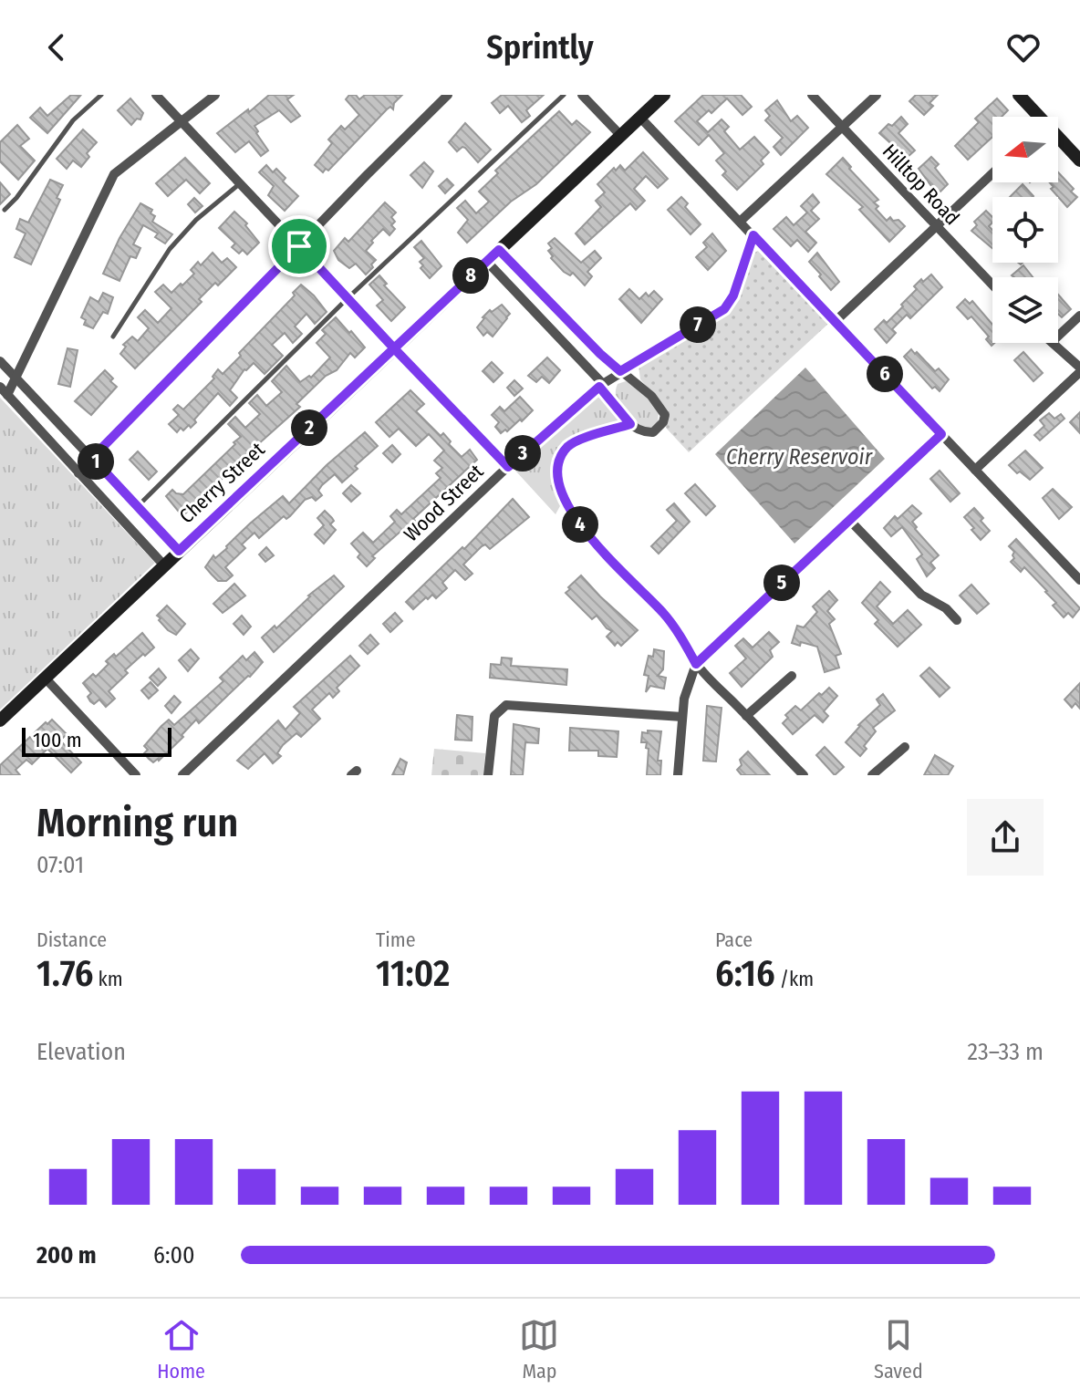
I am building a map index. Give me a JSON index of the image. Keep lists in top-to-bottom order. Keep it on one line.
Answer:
{"streets":{"street":["Hilltop Road","Cherry Street","Wood Street"]},"water":["Cherry Reservoir"],"scale_bar":"100 m","north":"left","page":{"header":"Sprintly","pins":["8","7","6","2","3","1","4","5"],"scale":"100 m","heading":["Morning run","07:01"],"stats":[["Distance","1.76 km"],["Time","11:02"],["Pace","6:16 /km"]],"chart":["Elevation","23–33 m"],"list":[{"name":"200 m","note":"6:00"}],"tabs":["Home","Map","Saved"]}}
